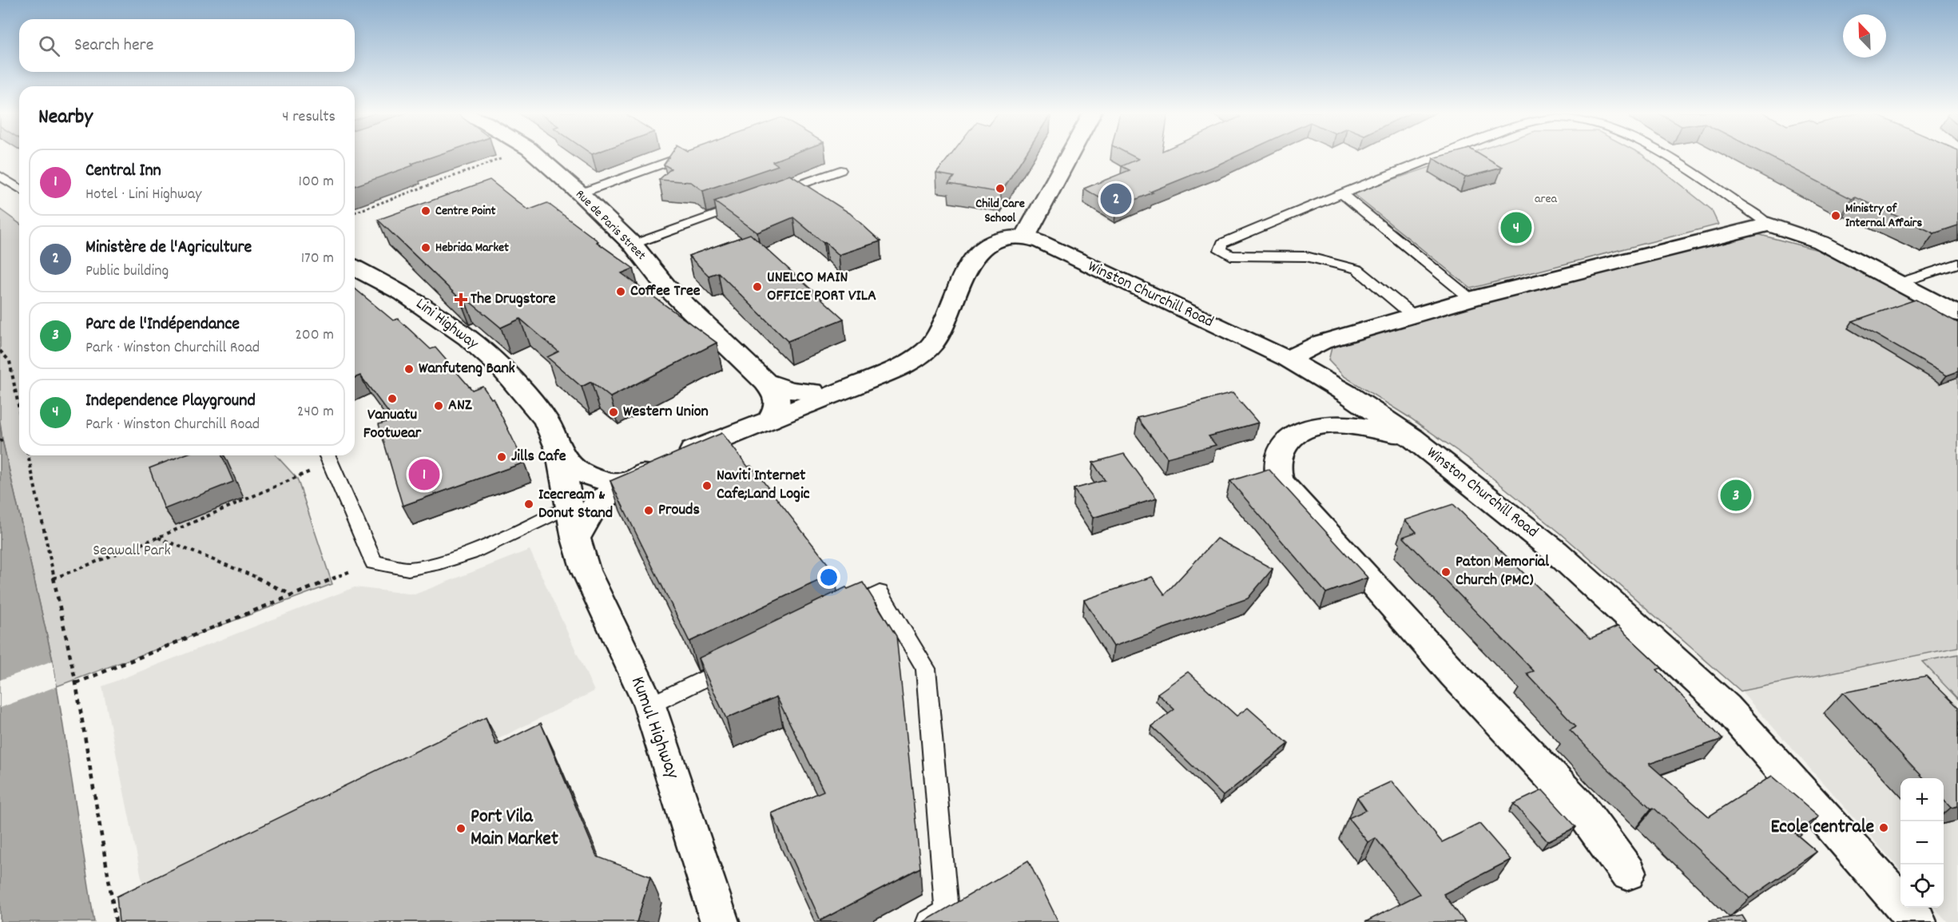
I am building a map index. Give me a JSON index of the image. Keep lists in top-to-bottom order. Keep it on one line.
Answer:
{"streets":{"street":["Rue de Paris Street","Winston Churchill Road","Lini Highway","Kumul Highway"]},"crossings":[["Lini Highway","Kumul Highway"]],"parks":["area","Seawall Park"],"places":{"other":["Child Care School","Centre Point","Ministry of Internal Affairs","Hebrida Market","UNELCO MAIN OFFICE PORT VILA","Coffee Tree","Wanfuteng Bank","Vanuatu Footwear","ANZ","Western Union","Jills Cafe","Naviti Internet Cafe;Land Logic","Icecream & Donut Stand","Prouds","Paton Memorial Church (PMC)","Ecole centrale","Port Vila Main Market"],"health":["The Drugstore"]},"north":"top left","page":{"search":"Search here","heading":["Nearby","4 results"],"list":[{"mark":"1","name":"Central Inn","note":"Hotel · Lini Highway","value":"100 m"},{"mark":"2","name":"Ministère de l'Agriculture","note":"Public building","value":"170 m"},{"mark":"3","name":"Parc de l'Indépendance","note":"Park · Winston Churchill Road","value":"200 m"},{"mark":"4","name":"Independence Playground","note":"Park · Winston Churchill Road","value":"240 m"}],"pins":["2","4","1","3"],"map_buttons":["+","−"]}}
